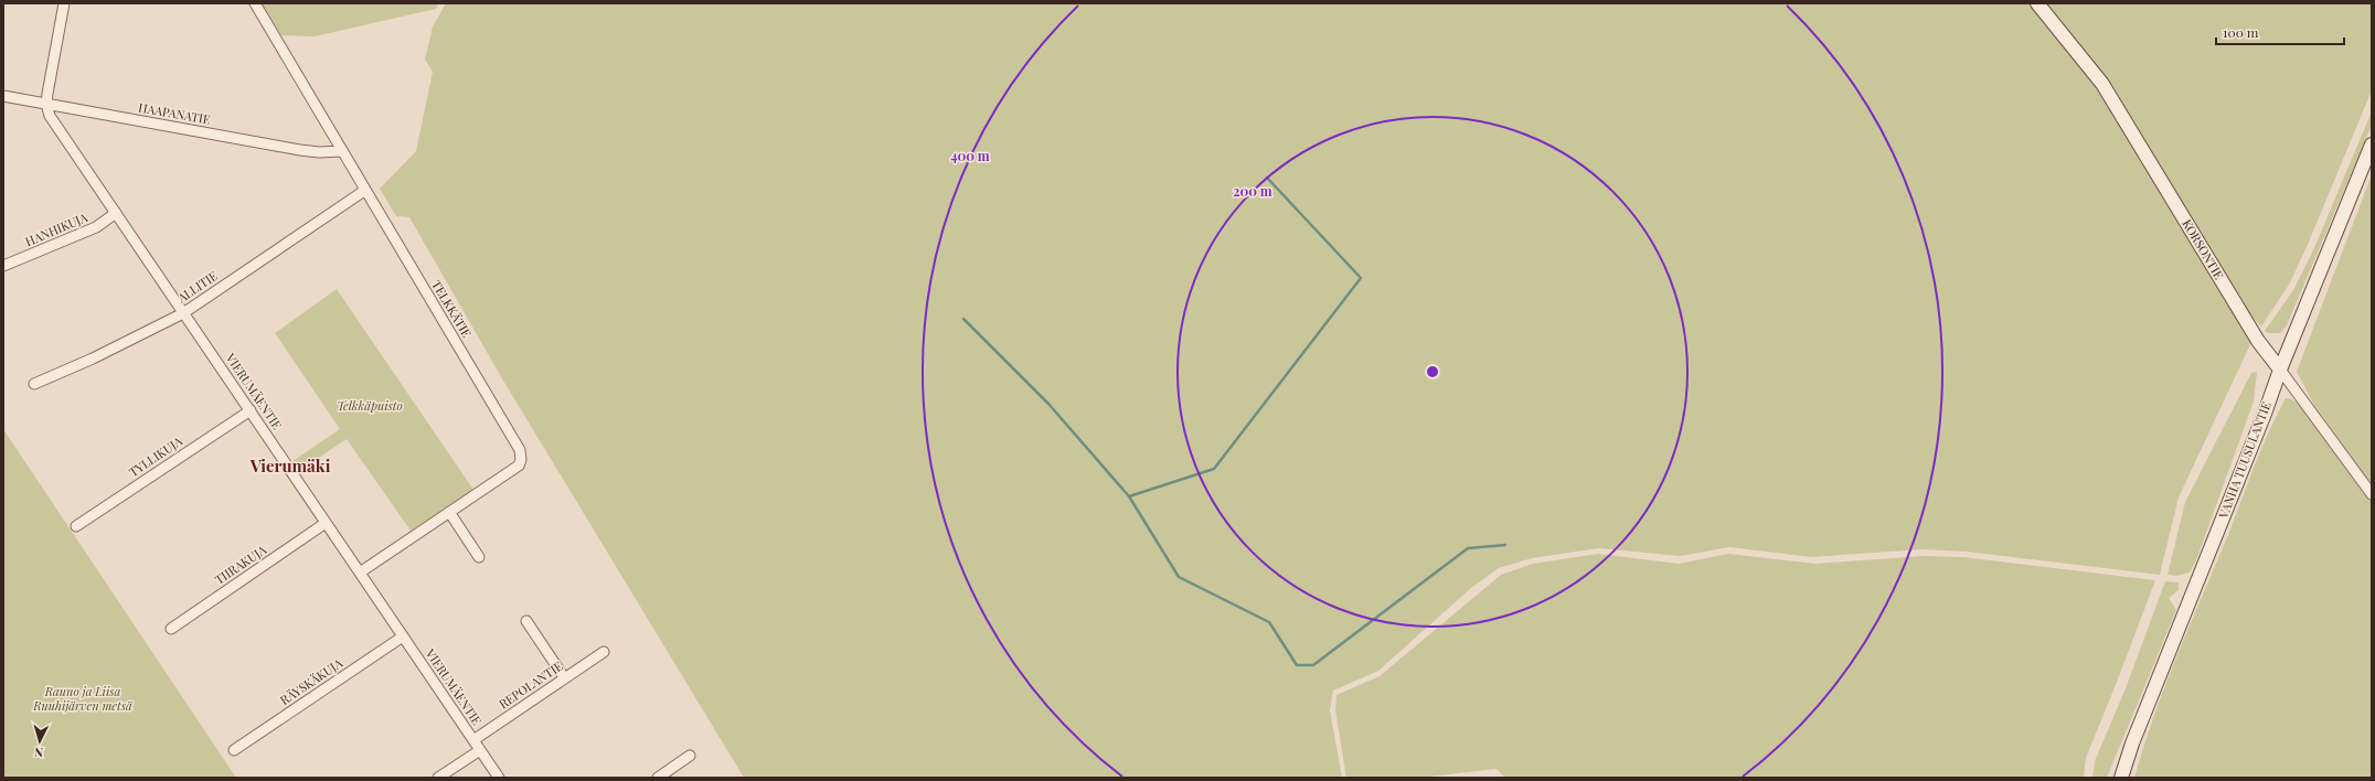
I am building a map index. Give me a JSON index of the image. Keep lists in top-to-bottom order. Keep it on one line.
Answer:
{"streets":{"main road":["KORSONTIE","VANHA TUUSULANTIE"],"street":["HAAPANATIE","HANHIKUJA","ALLITIE","TELKKÄTIE","VIERUMÄENTIE","TYLLIKUJA","TIIRAKUJA","RÄYSKÄKUJA","REPOLANTIE"]},"crossings":[["HAAPANATIE","TELKKÄTIE"],["HAAPANATIE","VIERUMÄENTIE"],["HANHIKUJA","VIERUMÄENTIE"],["KORSONTIE","VANHA TUUSULANTIE"],["ALLITIE","TELKKÄTIE"],["ALLITIE","VIERUMÄENTIE"],["TELKKÄTIE","VIERUMÄENTIE"],["VIERUMÄENTIE","TYLLIKUJA"],["VIERUMÄENTIE","TIIRAKUJA"],["VIERUMÄENTIE","RÄYSKÄKUJA"],["VIERUMÄENTIE","REPOLANTIE"]],"districts":["Vierumäki"],"parks":["Telkkäpuisto","Rauno ja Liisa Ruuhijärven metsä"],"scale_bar":"100 m","north":"bottom","rings":["400 m","200 m"]}
